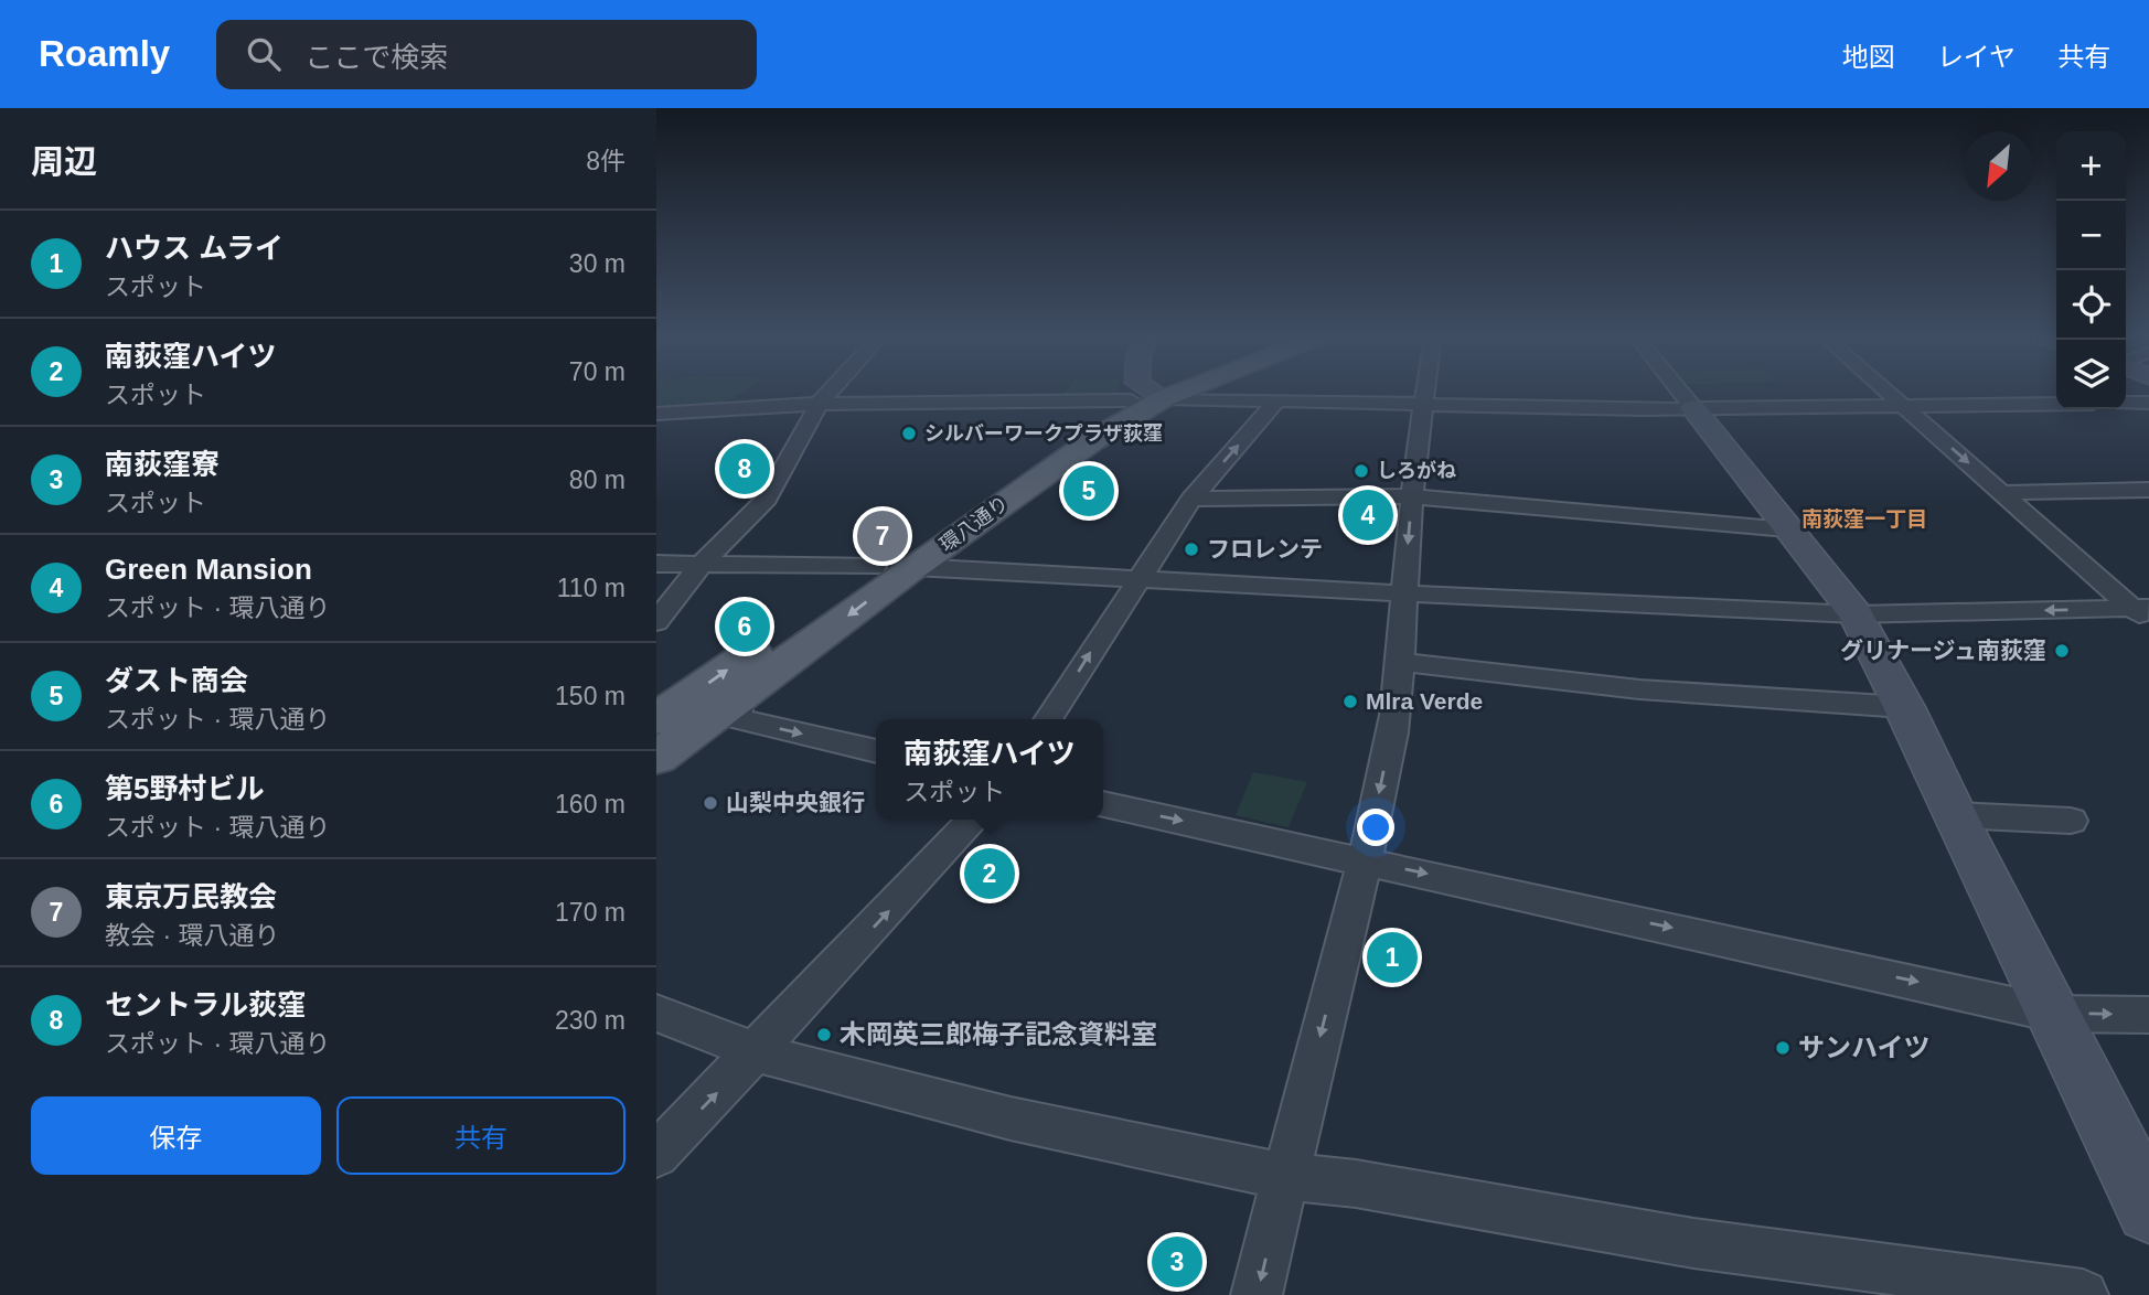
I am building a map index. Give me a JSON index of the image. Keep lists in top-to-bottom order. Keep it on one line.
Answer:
{"streets":{"main road":["環八通り"]},"districts":["南荻窪一丁目"],"places":["シルバーワークプラザ荻窪","しろがね","フロレンテ","グリナージュ南荻窪","Mlra Verde","山梨中央銀行","木岡英三郎梅子記念資料室","サンハイツ"],"north":"bottom left","page":{"header":"Roamly","search":"ここで検索","nav":["地図","レイヤ","共有"],"heading":["周辺","8件"],"map_buttons":["+","−"],"list":[{"mark":"1","name":"ハウス ムライ","note":"スポット","value":"30 m"},{"mark":"2","name":"南荻窪ハイツ","note":"スポット","value":"70 m"},{"mark":"3","name":"南荻窪寮","note":"スポット","value":"80 m"},{"mark":"4","name":"Green Mansion","note":"スポット · 環八通り","value":"110 m"},{"mark":"5","name":"ダスト商会","note":"スポット · 環八通り","value":"150 m"},{"mark":"6","name":"第5野村ビル","note":"スポット · 環八通り","value":"160 m"},{"mark":"7","name":"東京万民教会","note":"教会 · 環八通り","value":"170 m"},{"mark":"8","name":"セントラル荻窪","note":"スポット · 環八通り","value":"230 m"}],"pins":["8","5","4","7","6","2","1","3"],"popup":["南荻窪ハイツ","スポット"],"buttons":["保存","共有"]}}
